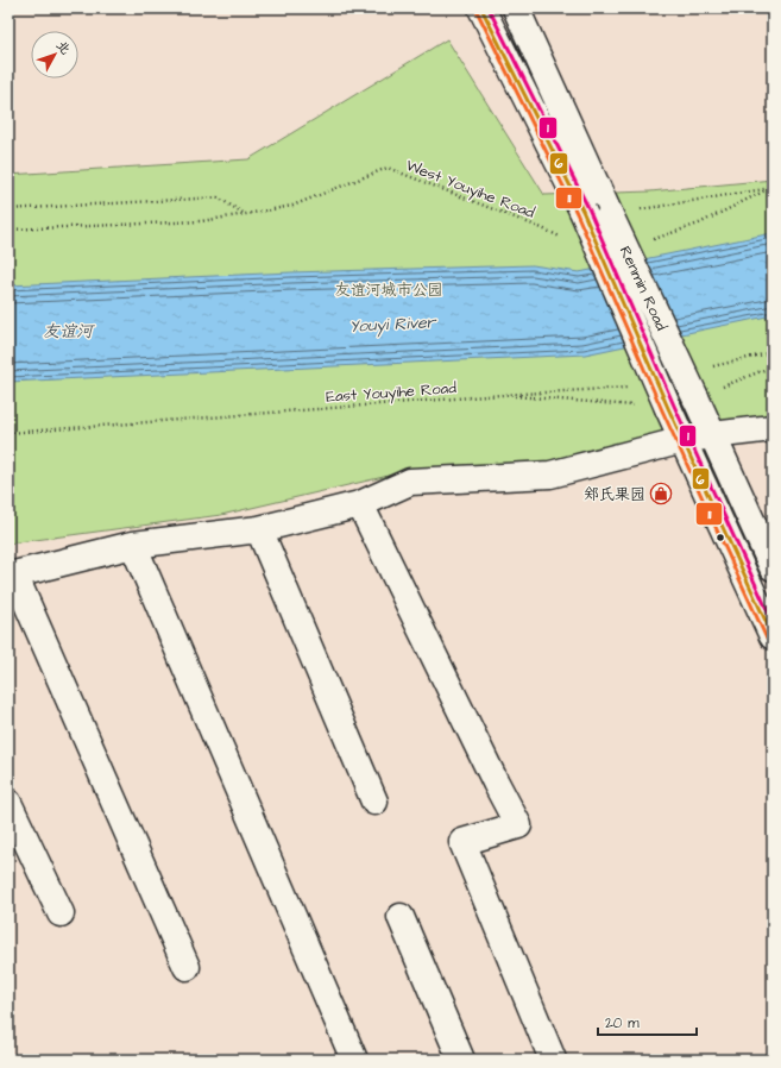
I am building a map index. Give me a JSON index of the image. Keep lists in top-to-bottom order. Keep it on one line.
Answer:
{"streets":{"street":["Renmin Road"],"path":["West Youyihe Road","East Youyihe Road"]},"water":["Youyi River","友谊河"],"parks":["友谊河城市公园"],"places":{"shop":["郑氏果园"]},"lines":["transit line 6","transit line 1","transit line 11"],"scale_bar":"20 m","north":"top right"}
